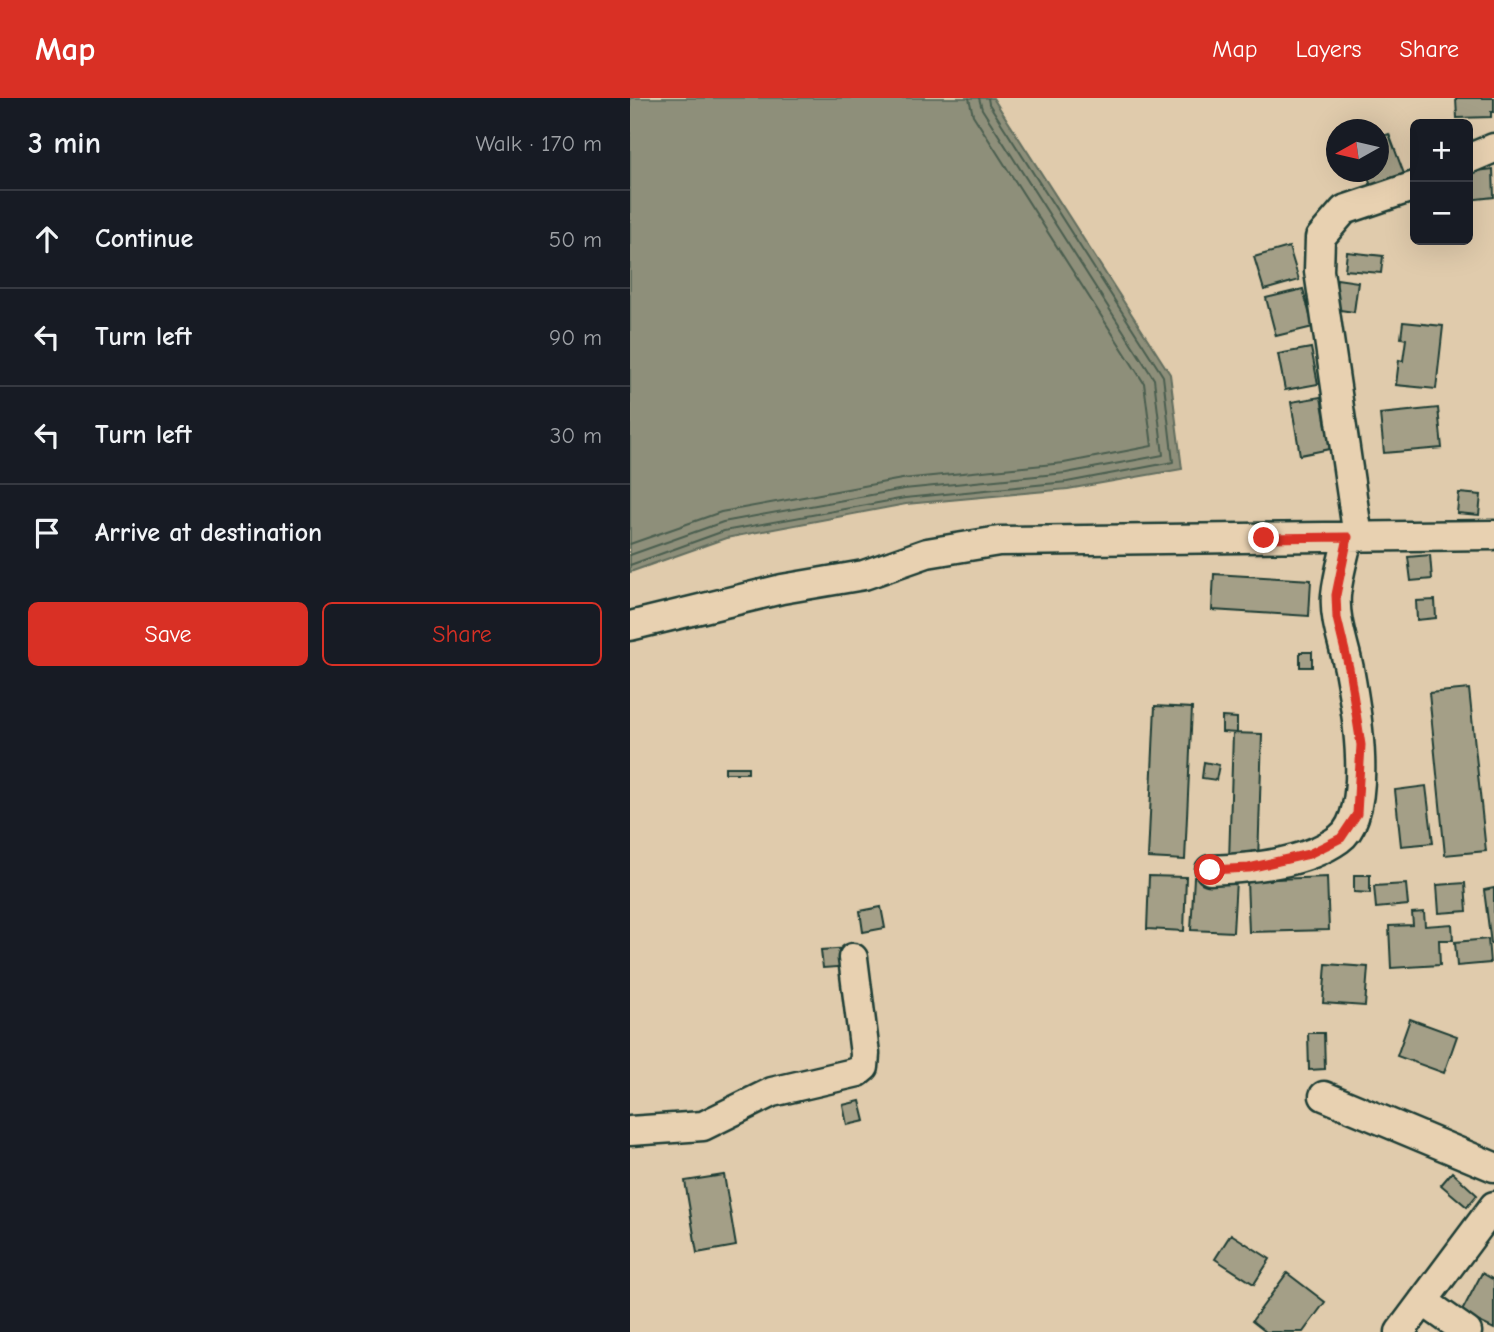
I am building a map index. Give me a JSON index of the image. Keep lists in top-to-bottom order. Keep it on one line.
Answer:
{"north":"left","page":{"header":"Map","nav":["Map","Layers","Share"],"heading":["3 min","Walk · 170 m"],"map_buttons":["+","−"],"list":[["Continue","50 m"],["Turn left","90 m"],["Turn left","30 m"],"Arrive at destination"],"buttons":["Save","Share"]}}
